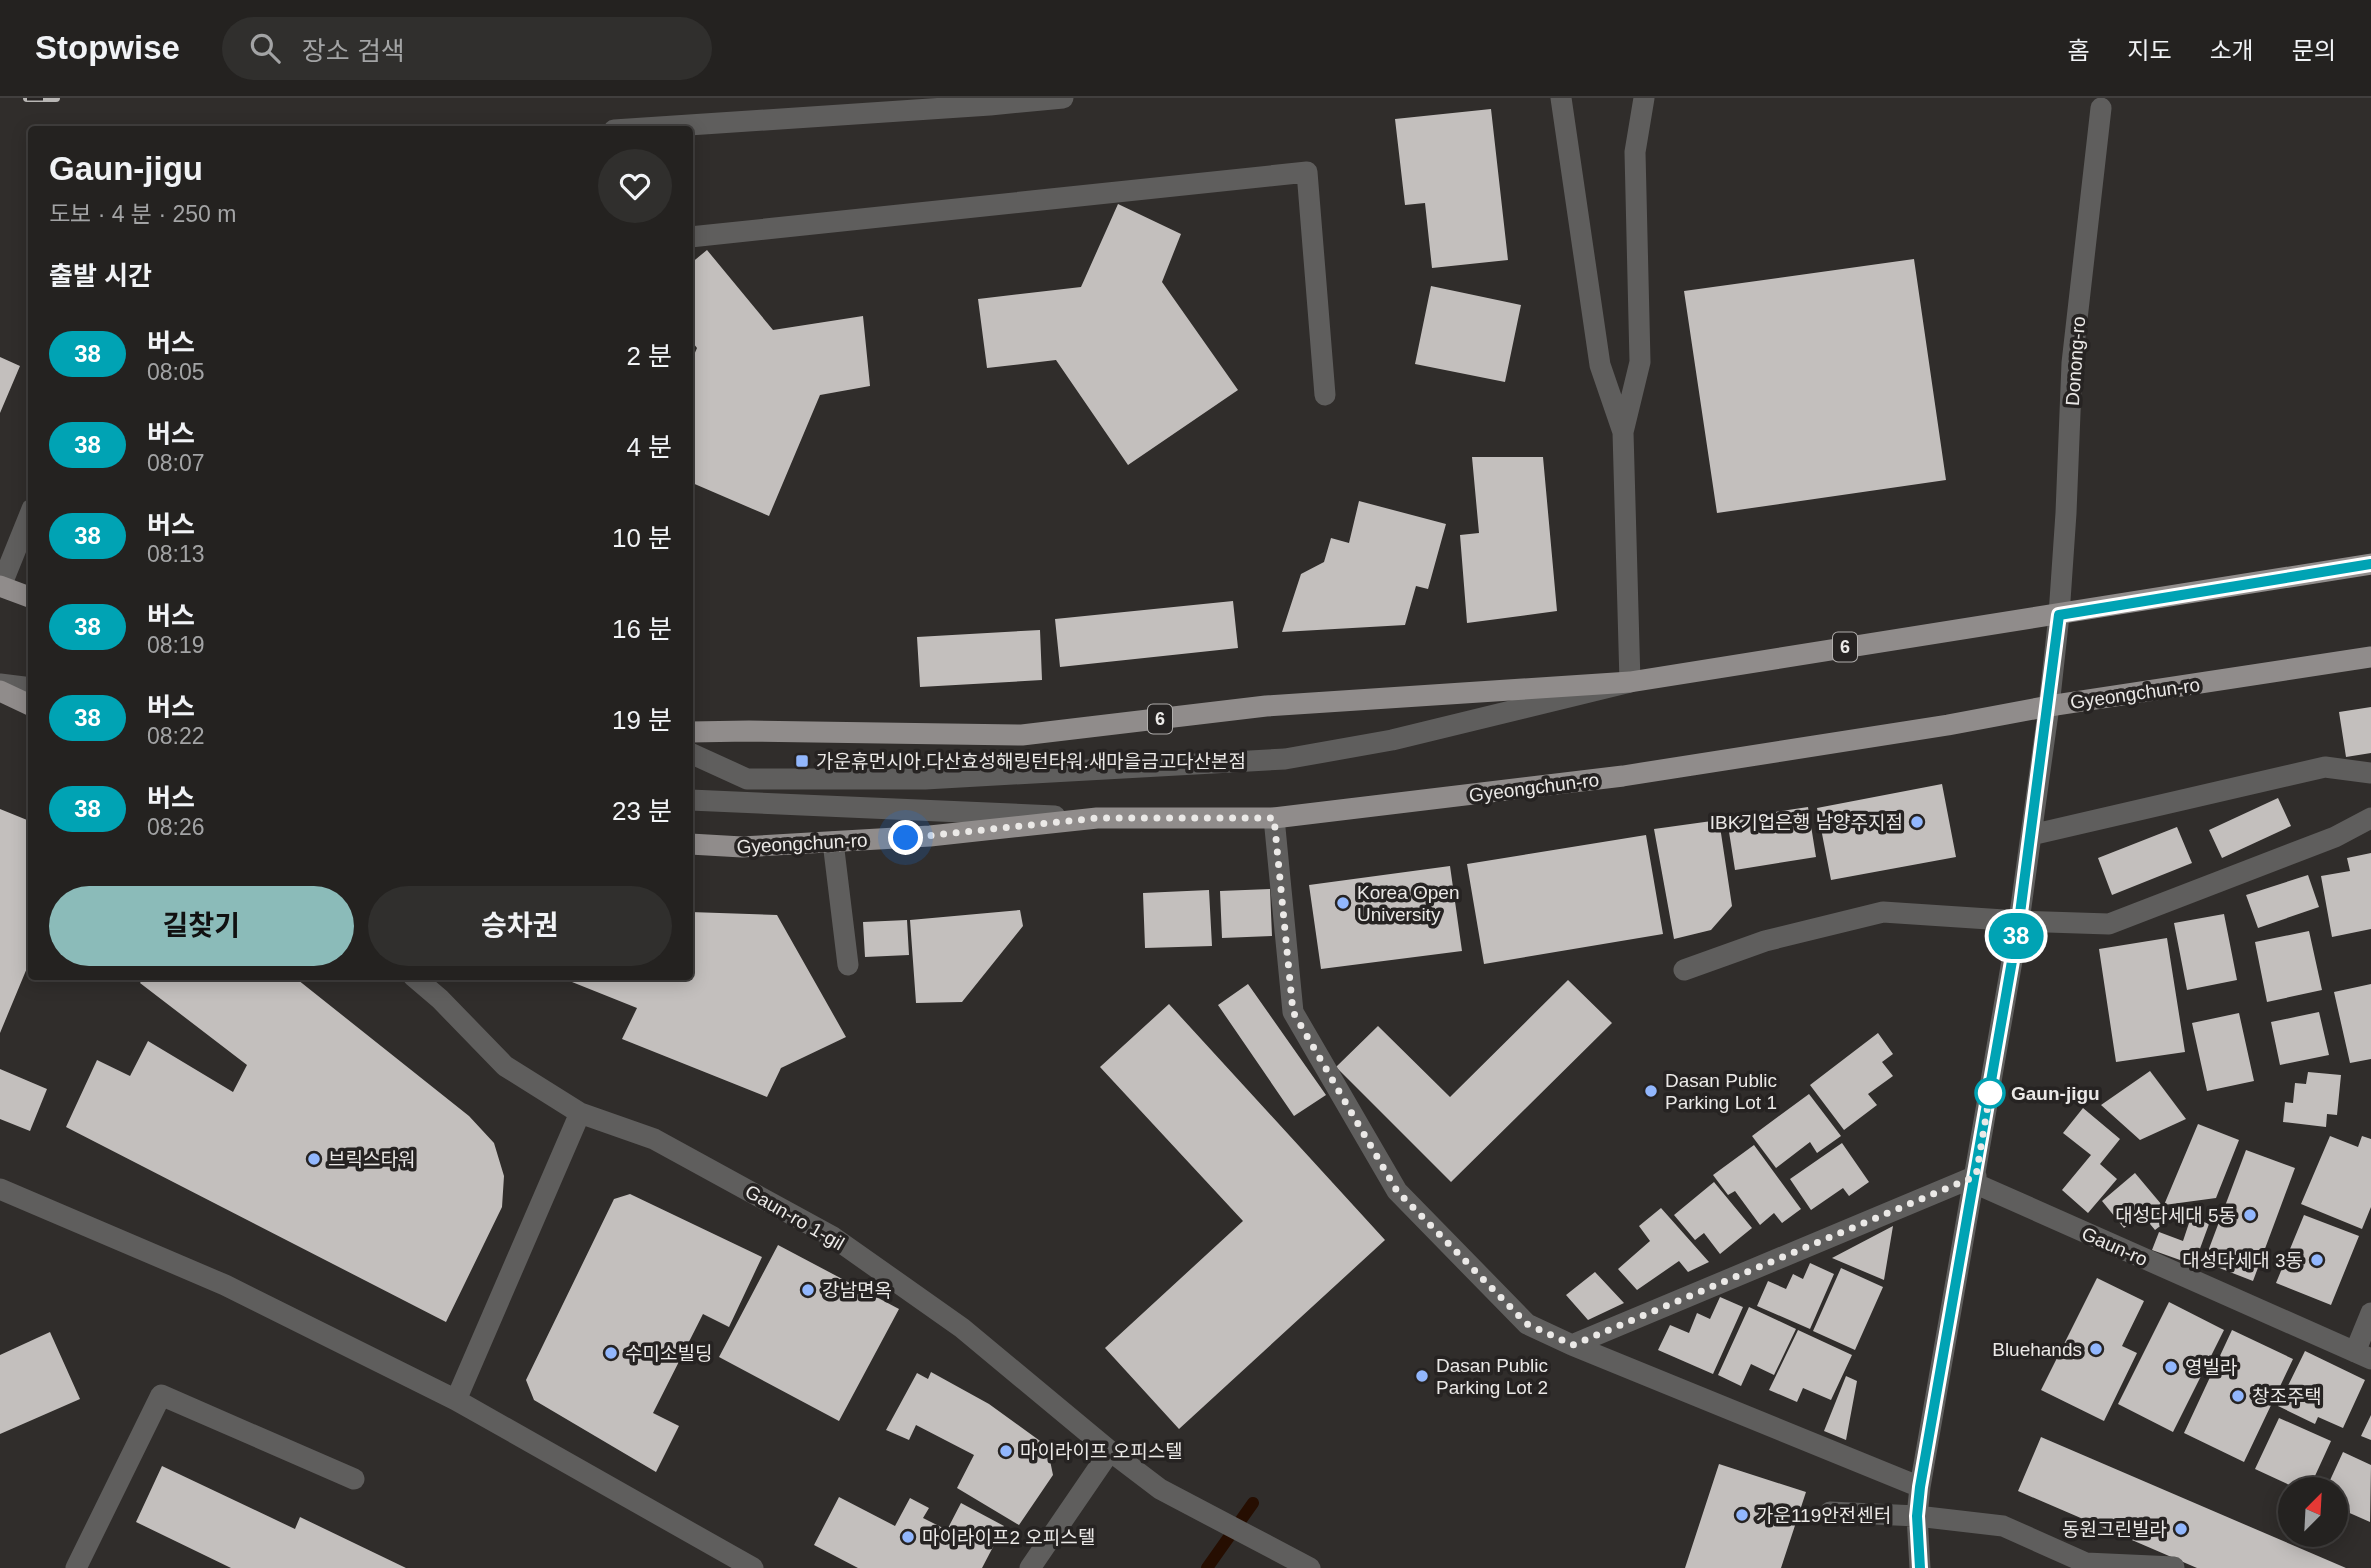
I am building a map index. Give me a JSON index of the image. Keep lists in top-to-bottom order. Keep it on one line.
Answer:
{"streets":{"main road":["6","Gyeongchun-ro"],"street":["Donong-ro","Gaun-ro 1-gil","Gaun-ro"]},"crossings":[["Donong-ro","6"]],"places":{"transit":["가운휴먼시아.다산효성해링턴타워.새마을금고다산본점"],"other":["IBK기업은행 남양주지점","Korea Open University","Dasan Public Parking Lot 1","Gaun-jigu","브릭스타워","대성다세대 5동","대성다세대 3동","강남면옥","Bluehands","수미소빌딩","영빌라","Dasan Public Parking Lot 2","창조주택","마이라이프 오피스텔","가운119안전센터","동원그린빌라","마이라이프2 오피스텔"]},"lines":["bus line 38"],"north":"top right","page":{"header":"Stopwise","search":"장소 검색","nav":["홈","지도","소개","문의"],"on_map":"38","heading":[["Gaun-jigu","도보 · 4 분 · 250 m"],"출발 시간"],"list":[{"mark":"38","name":"버스","note":"08:05","value":"2 분"},{"mark":"38","name":"버스","note":"08:07","value":"4 분"},{"mark":"38","name":"버스","note":"08:13","value":"10 분"},{"mark":"38","name":"버스","note":"08:19","value":"16 분"},{"mark":"38","name":"버스","note":"08:22","value":"19 분"},{"mark":"38","name":"버스","note":"08:26","value":"23 분"}],"buttons":["길찾기","승차권"]}}
